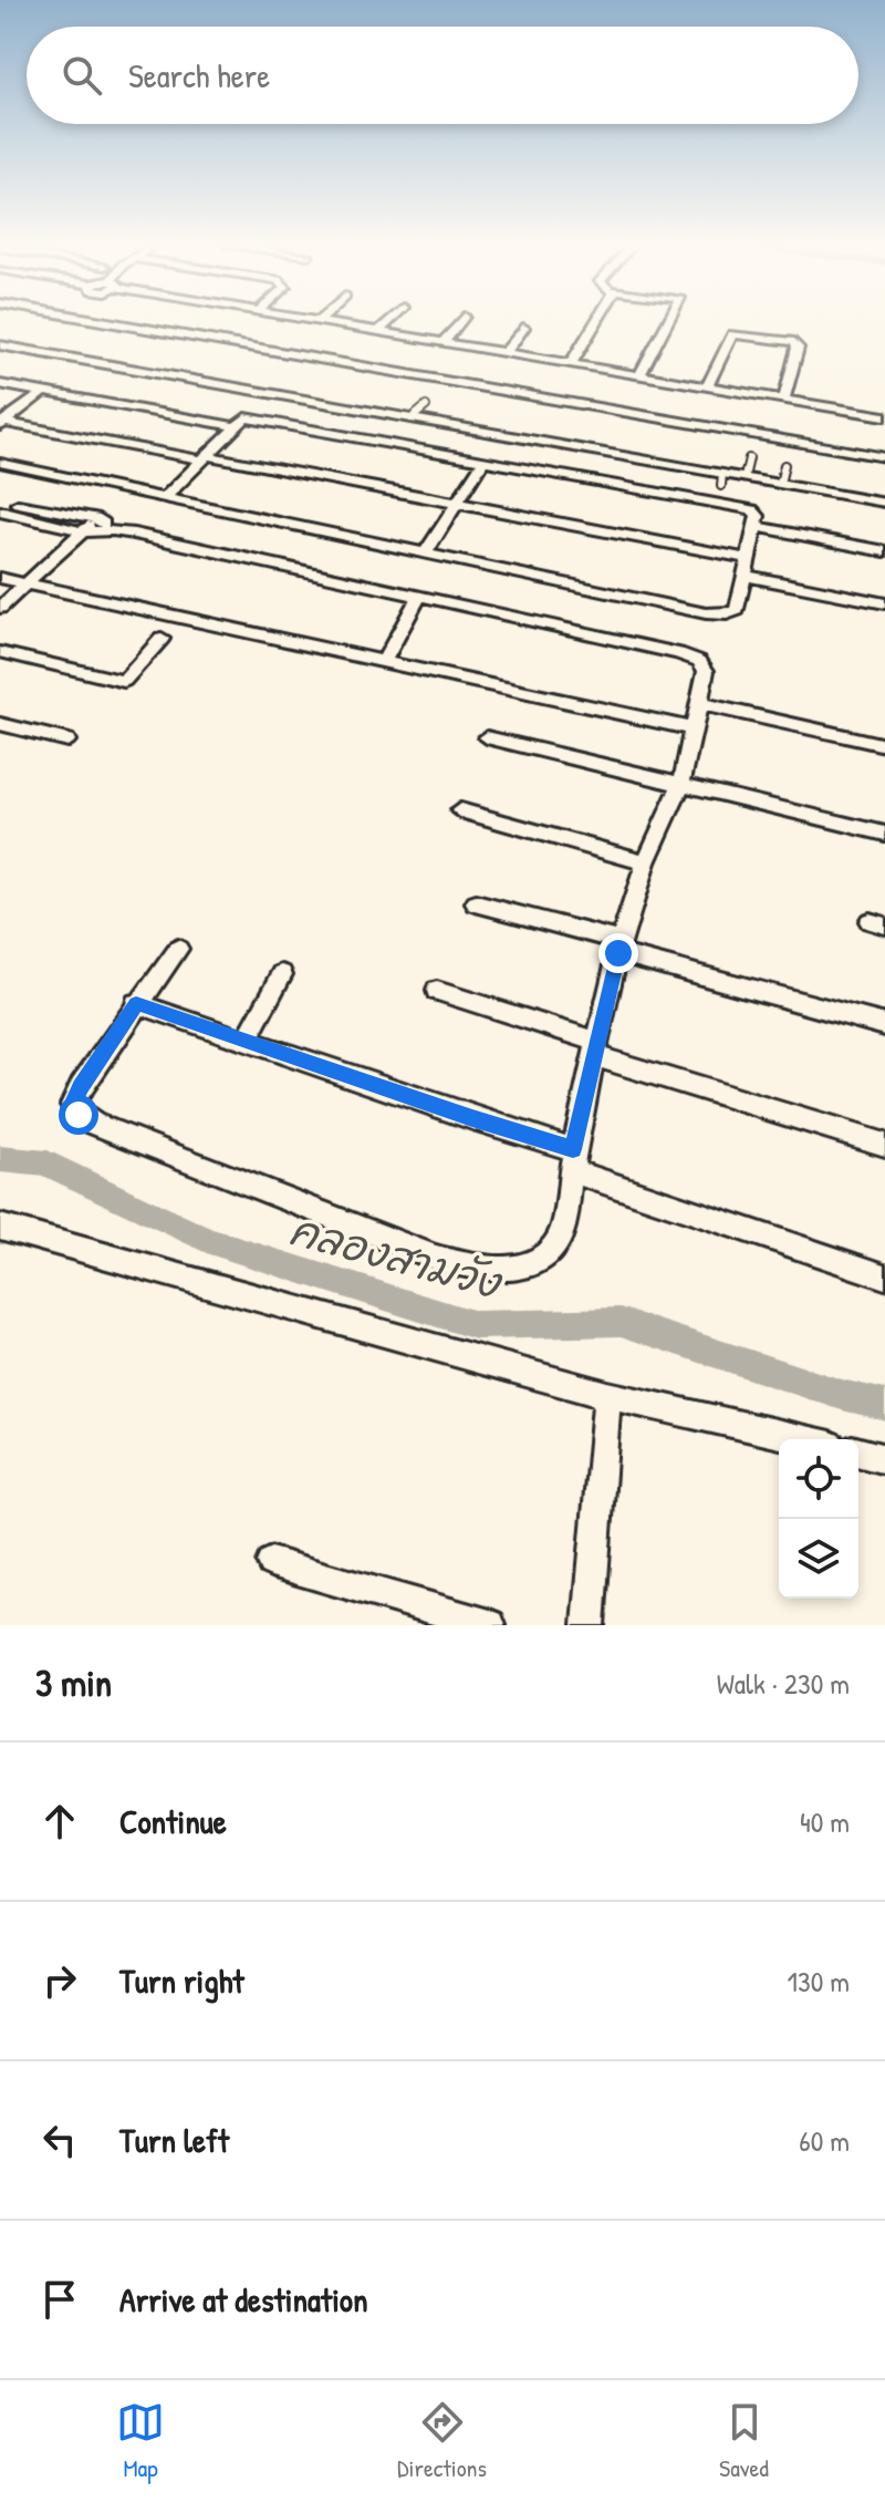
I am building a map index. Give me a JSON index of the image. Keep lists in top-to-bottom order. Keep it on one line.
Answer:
{"water":["คลองสามวัง"],"page":{"search":"Search here","heading":["3 min","Walk · 230 m"],"list":[["Continue","40 m"],["Turn right","130 m"],["Turn left","60 m"],"Arrive at destination"],"nav":["Map","Directions","Saved"]}}
